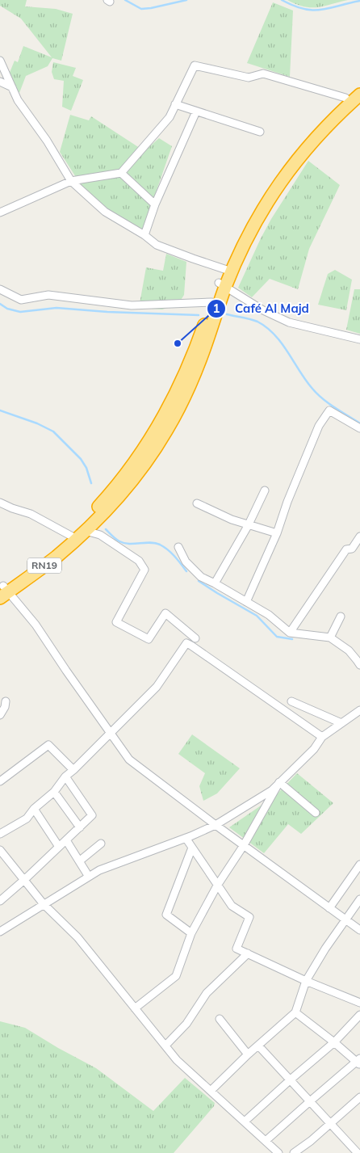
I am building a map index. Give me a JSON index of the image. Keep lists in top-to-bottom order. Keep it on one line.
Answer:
{"streets":{"highway":["RN19"]},"places":["Café Al Majd"]}
